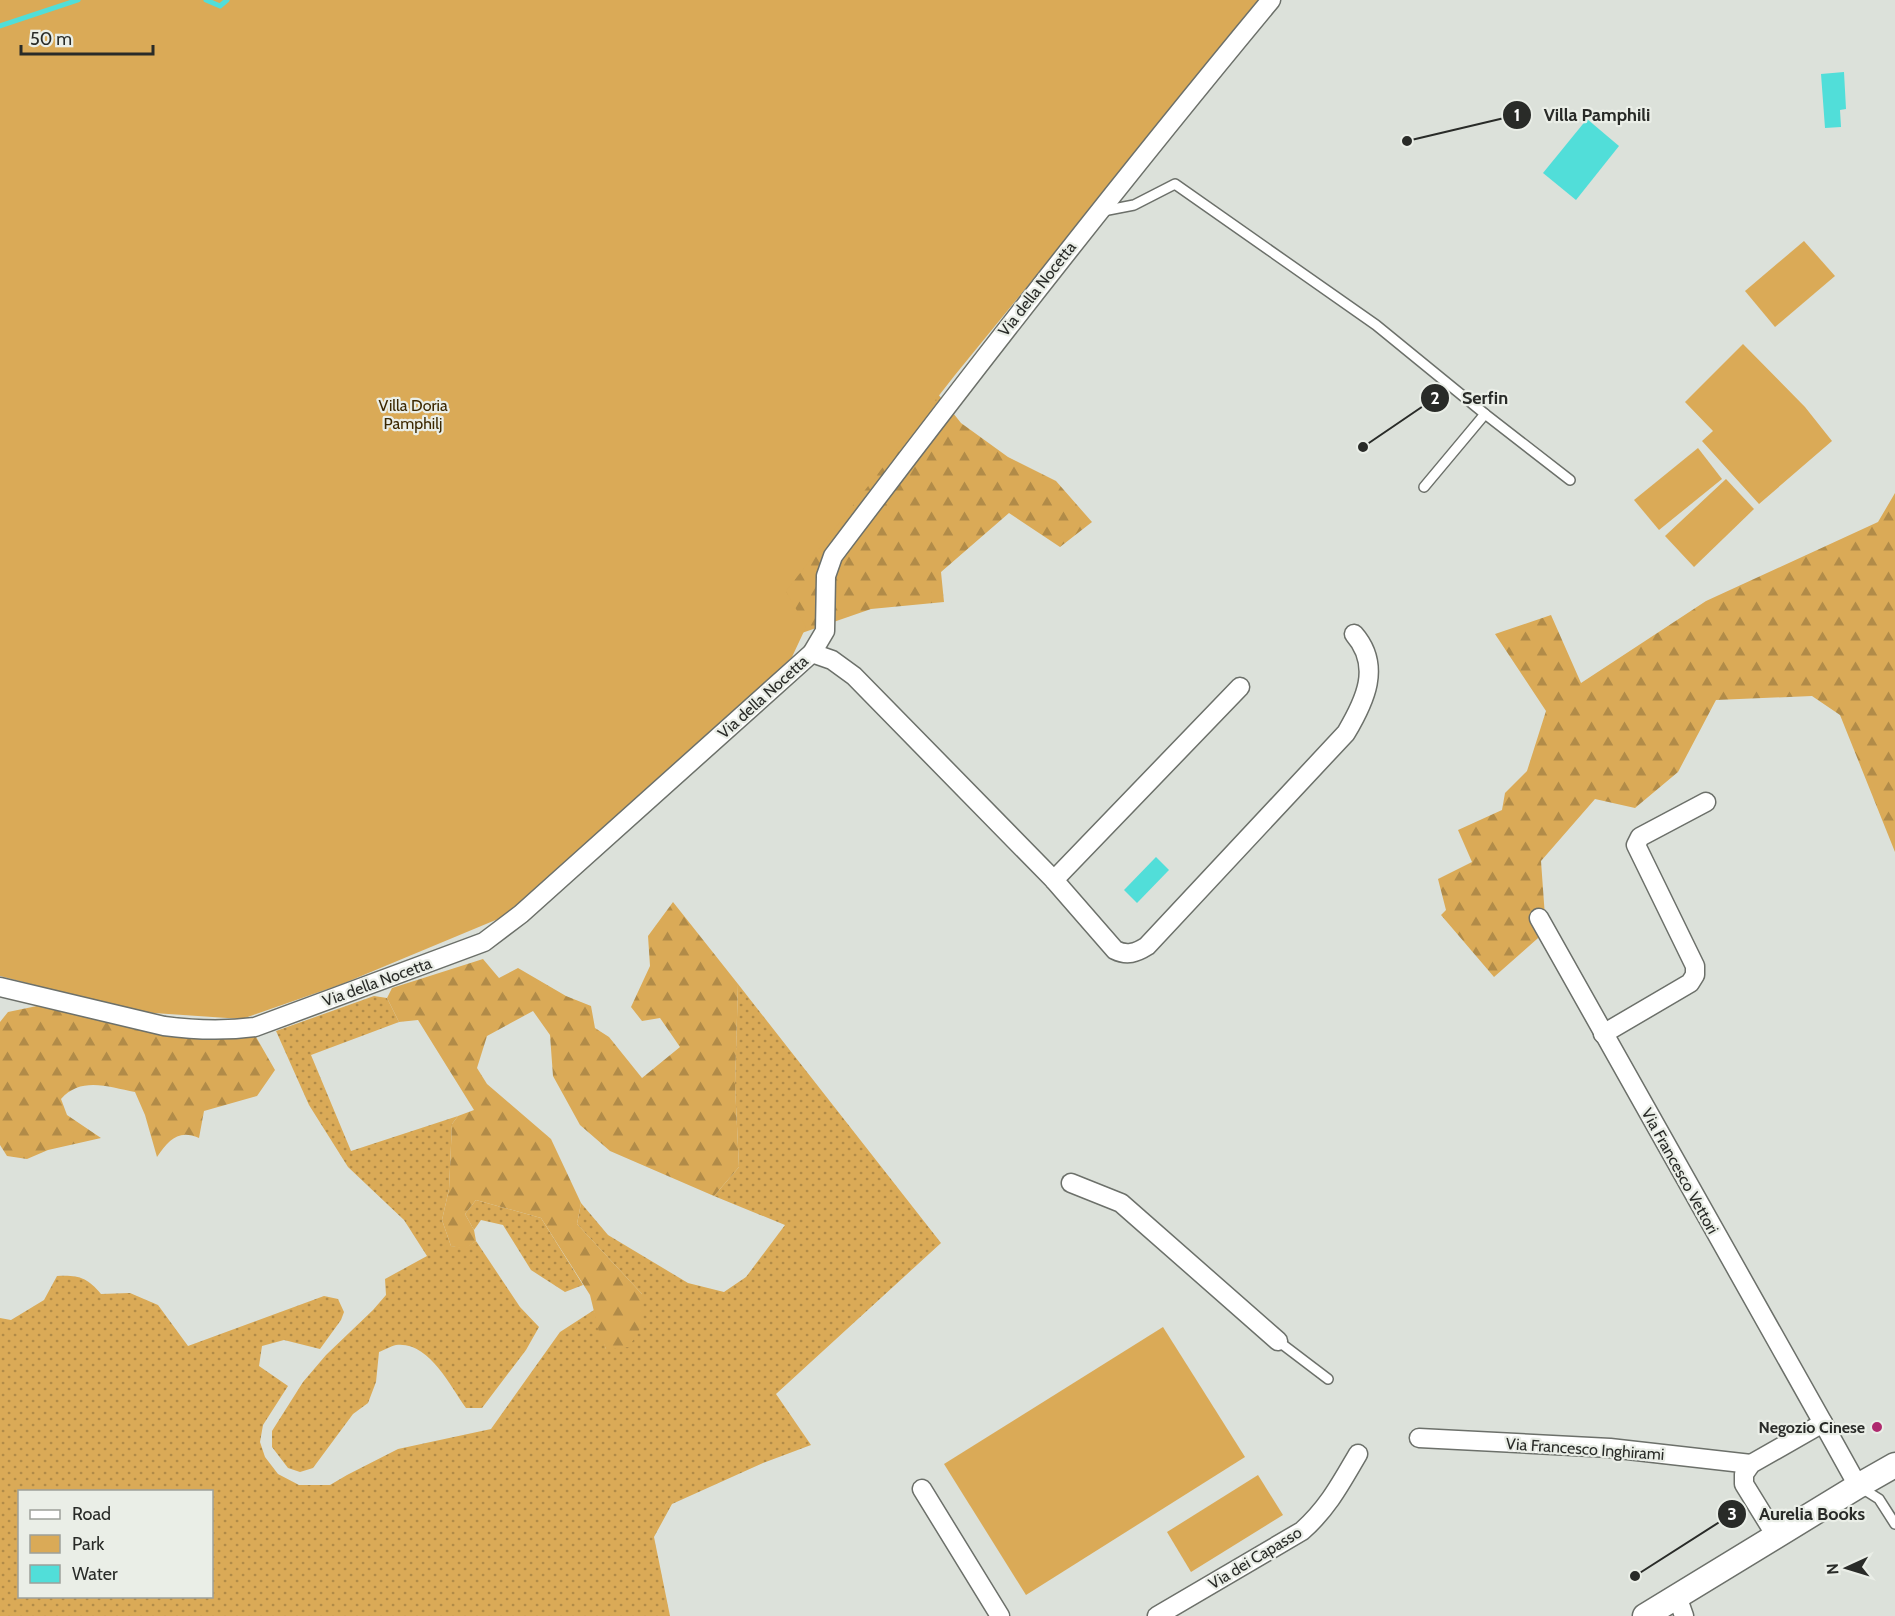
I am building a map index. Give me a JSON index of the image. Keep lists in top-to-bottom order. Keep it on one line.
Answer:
{"streets":{"street":["Via della Nocetta","Via Francesco Vettori","Via Francesco Inghirami","Via dei Capasso"]},"parks":["Villa Doria Pamphilj"],"places":["Villa Pamphili","Serfin","Negozio Cinese","Aurelia Books"],"legend":["Road","Park","Water"],"scale_bar":"50 m","north":"left"}
